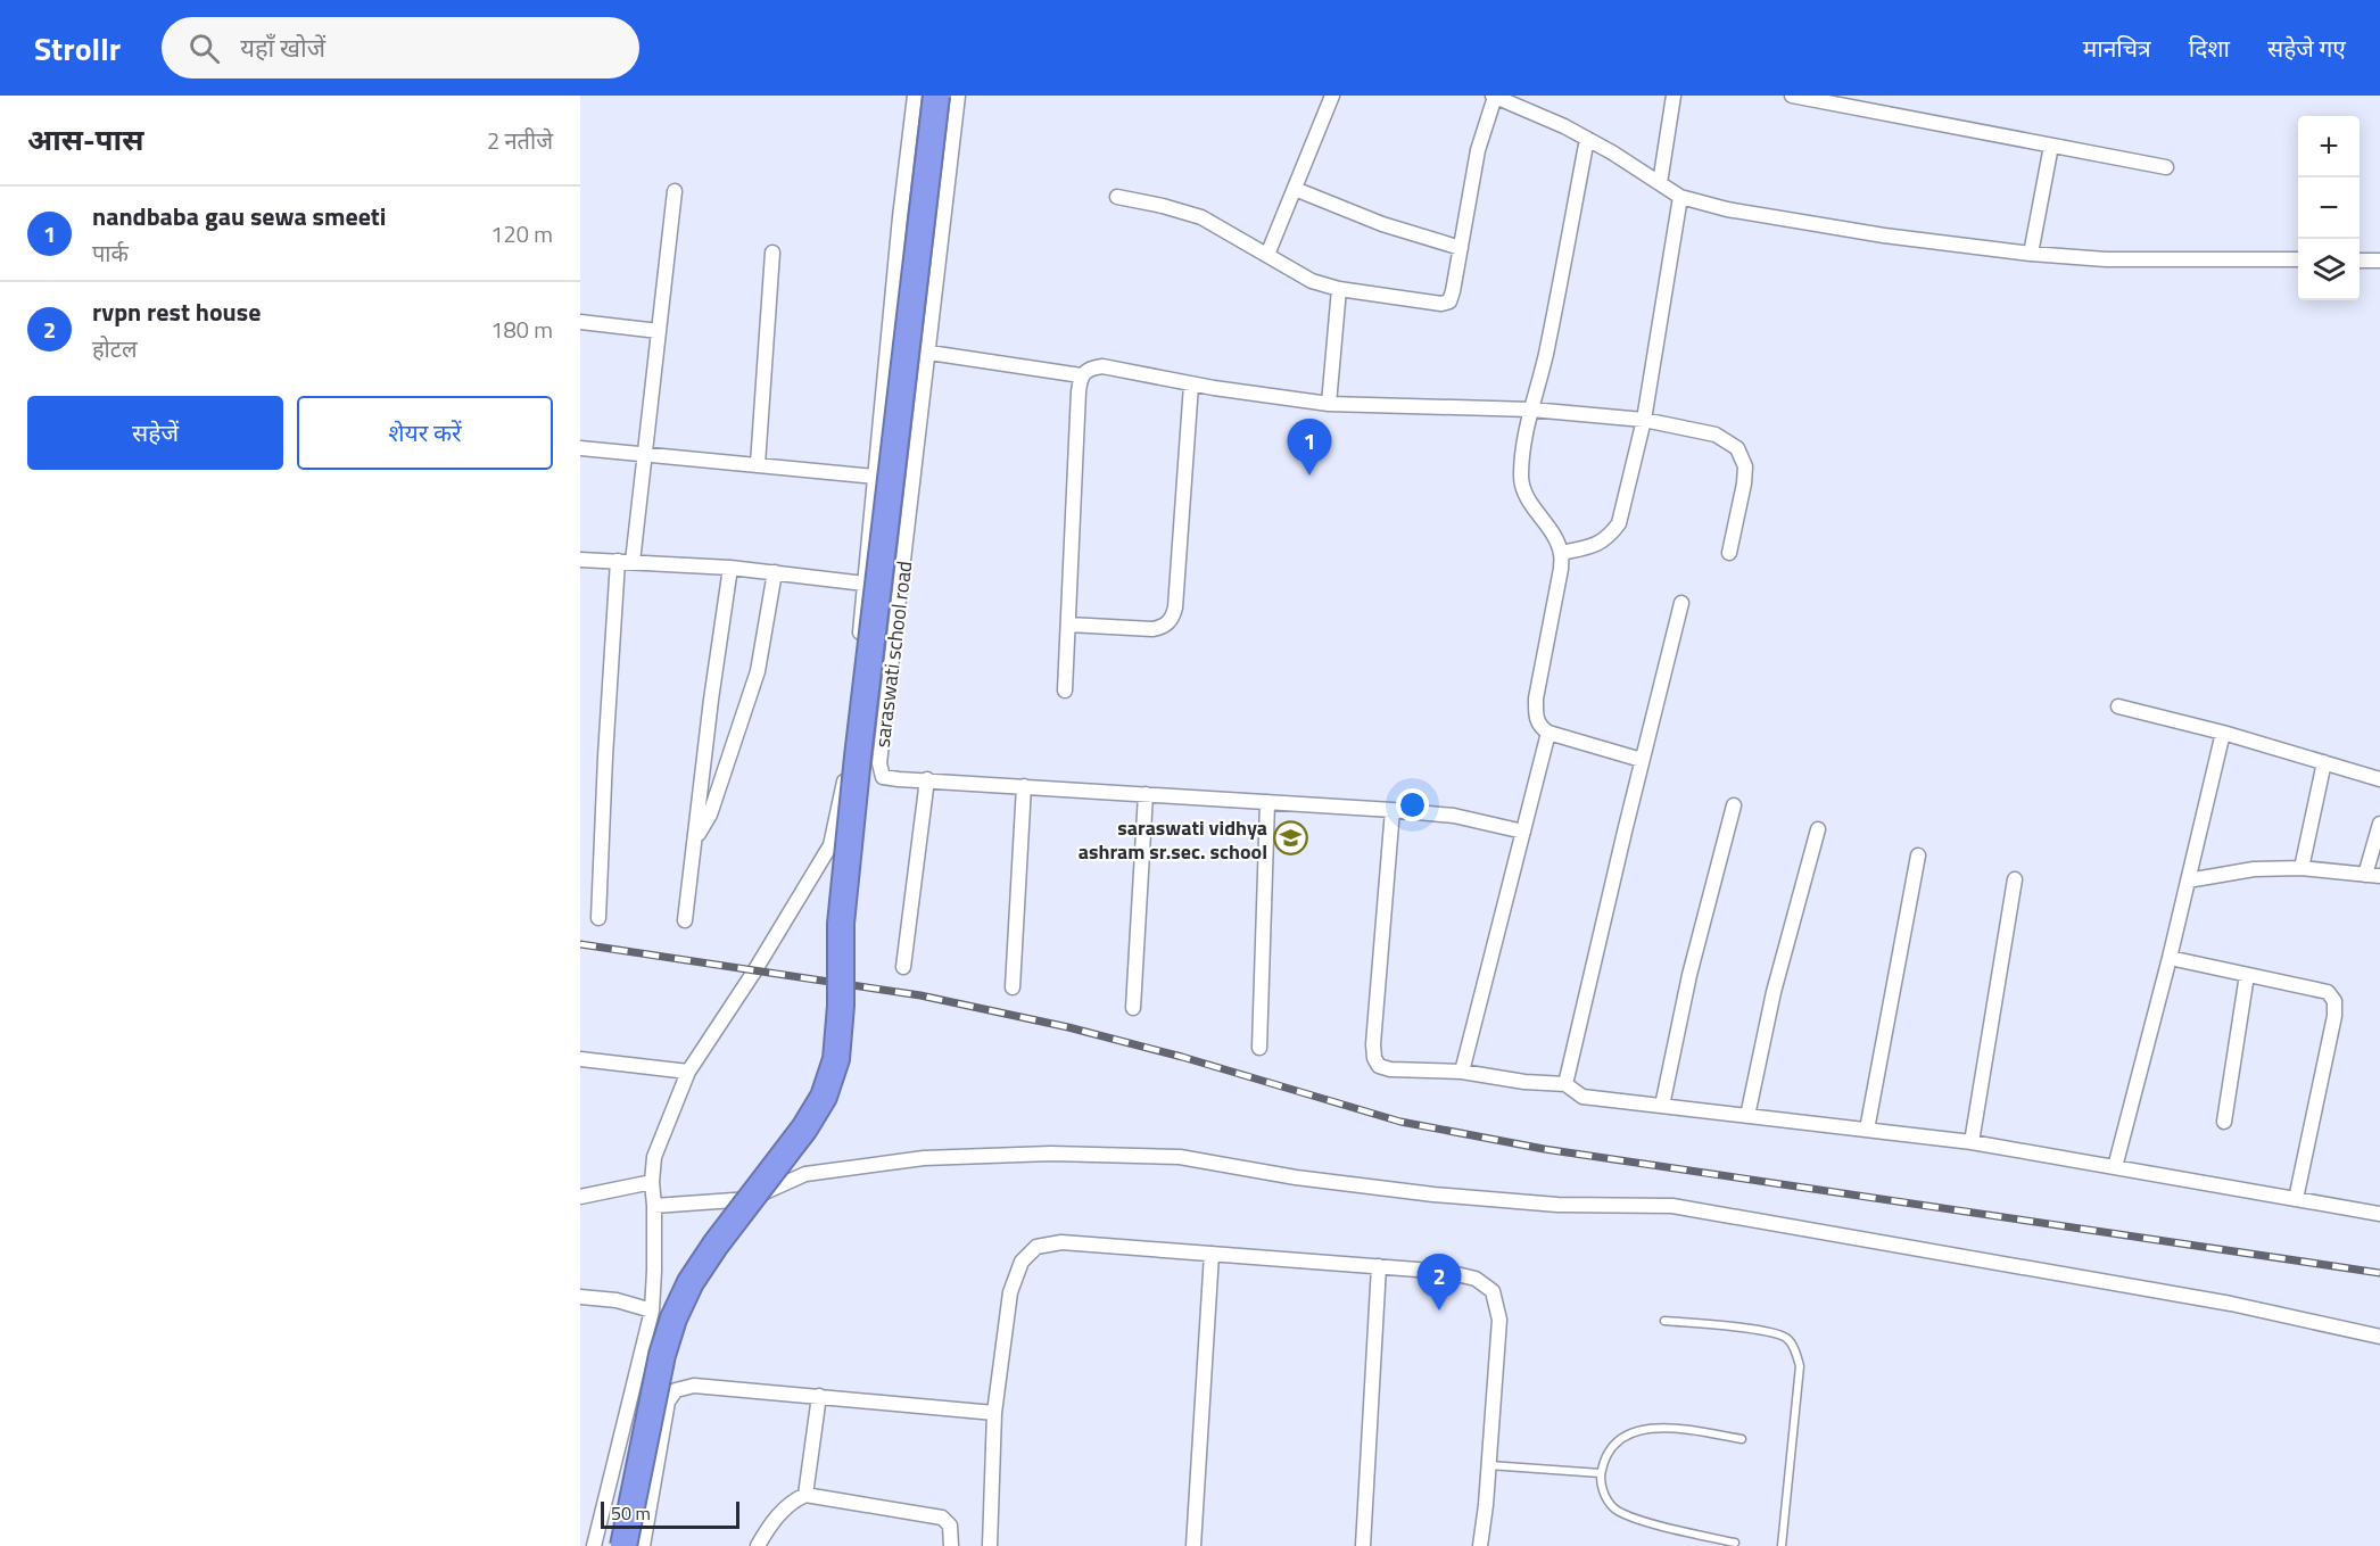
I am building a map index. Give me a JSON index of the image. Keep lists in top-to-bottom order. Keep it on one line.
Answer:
{"streets":{"street":["saraswati school road"]},"places":{"school or university":["saraswati vidhya ashram sr.sec. school"]},"scale_bar":"50 m","page":{"header":"Strollr","search":"यहाँ खोजें","nav":["मानचित्र","दिशा","सहेजे गए"],"heading":["आस-पास","2 नतीजे"],"map_buttons":["+","−"],"list":[{"mark":"1","name":"nandbaba gau sewa smeeti","note":"पार्क","value":"120 m"},{"mark":"2","name":"rvpn rest house","note":"होटल","value":"180 m"}],"buttons":["सहेजें","शेयर करें"],"pins":["1","2"],"scale":"50 m"}}
